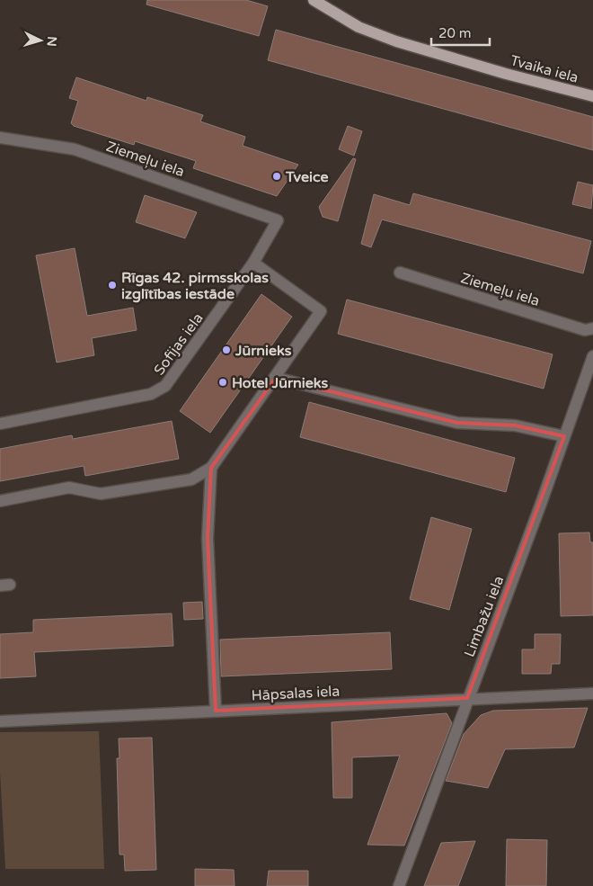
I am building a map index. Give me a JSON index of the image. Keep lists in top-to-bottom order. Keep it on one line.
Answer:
{"streets":{"main road":["Tvaika iela"],"street":["Ziemeļu iela","Sofijas iela","Limbažu iela","Hāpsalas iela"]},"crossings":[["Ziemeļu iela","Sofijas iela"],["Limbažu iela","Hāpsalas iela"]],"places":["Tveice","Rīgas 42. pirmsskolas izglītības iestāde","Jūrnieks","Hotel Jūrnieks"],"scale_bar":"20 m","north":"right"}
